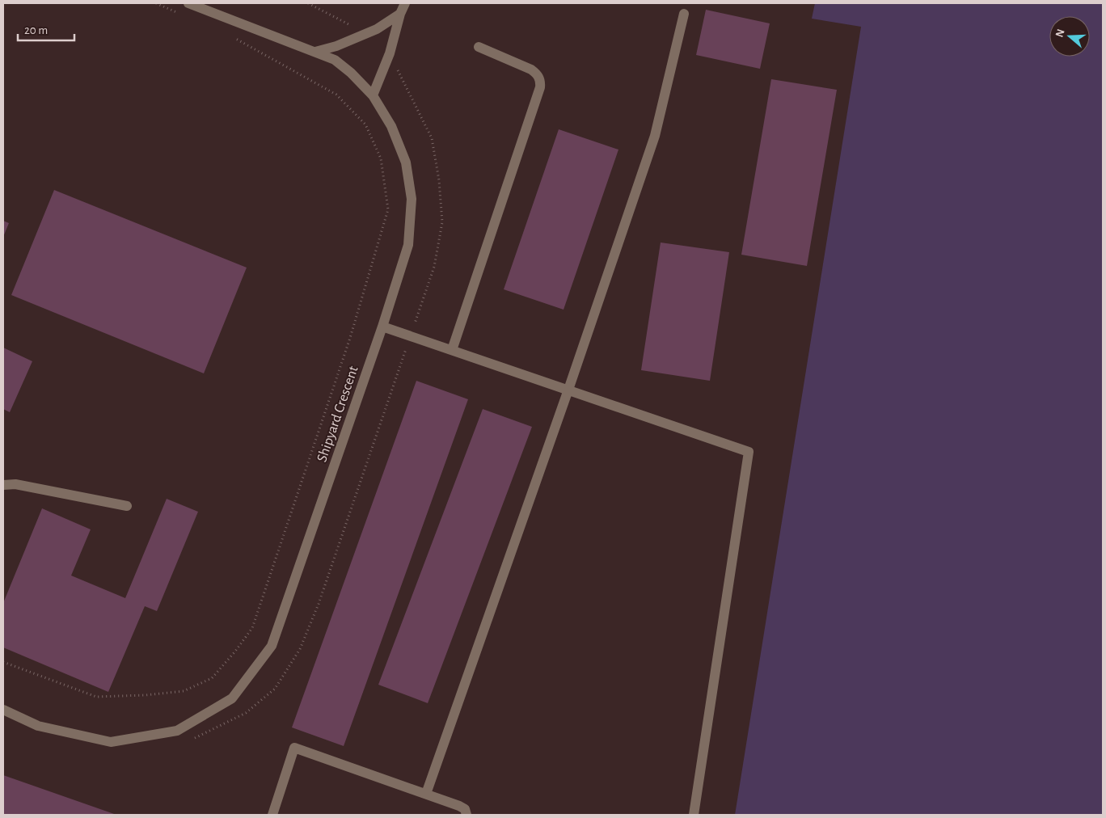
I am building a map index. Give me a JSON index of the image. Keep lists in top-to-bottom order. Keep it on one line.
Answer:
{"streets":{"street":["Shipyard Crescent"]},"scale_bar":"20 m","north":"left"}
